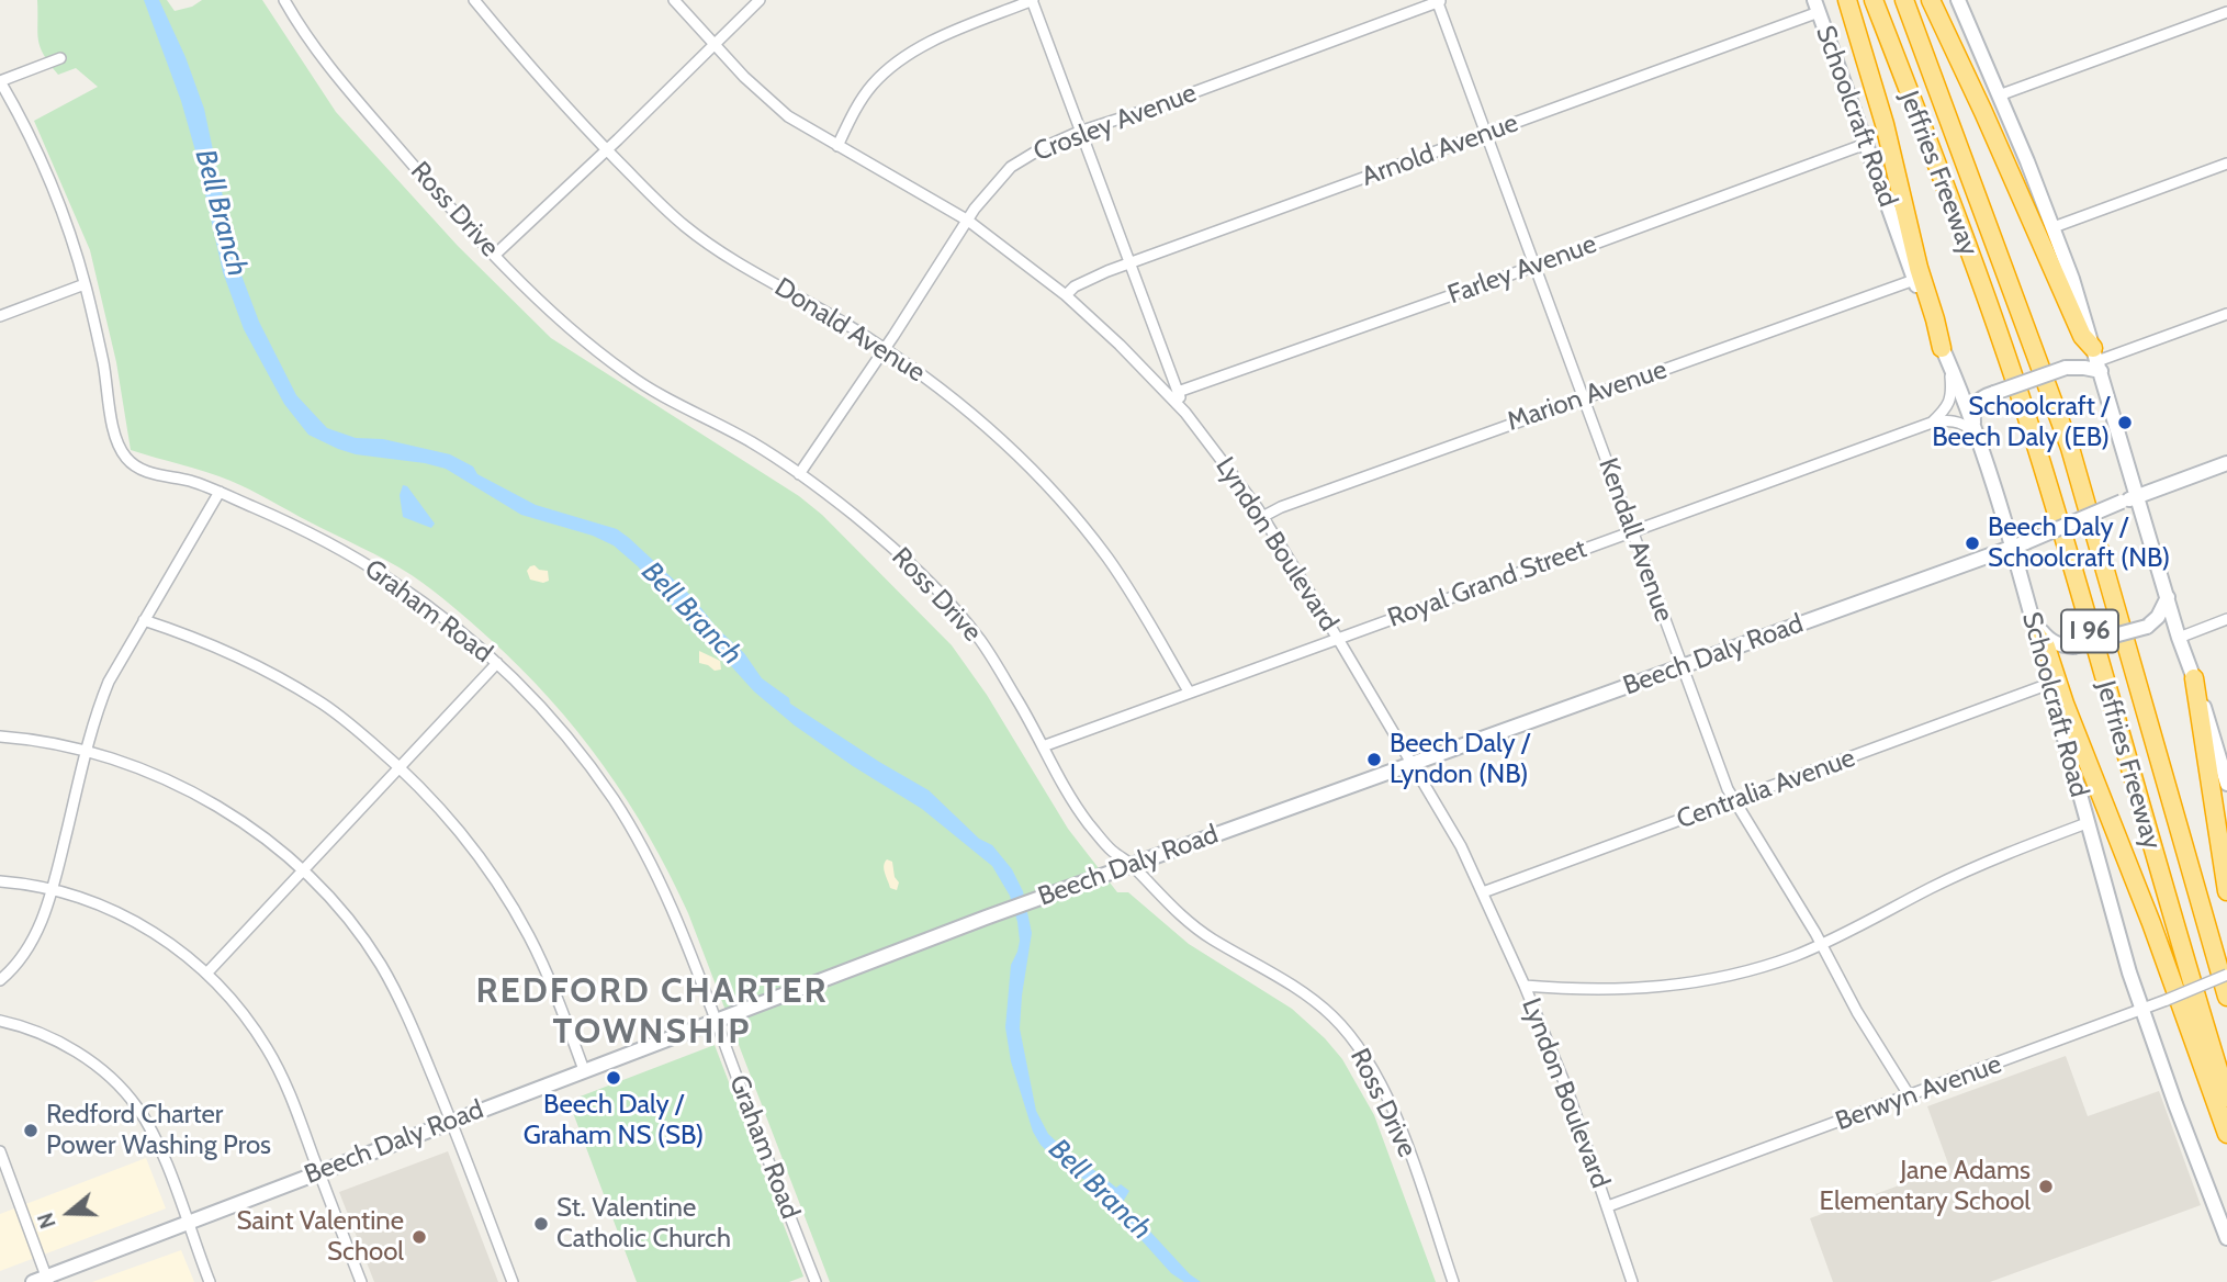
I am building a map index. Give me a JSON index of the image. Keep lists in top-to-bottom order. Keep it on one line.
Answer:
{"streets":{"highway":["Jeffries Freeway","I 96"],"main road":["Schoolcraft Road","Beech Daly Road"],"street":["Crosley Avenue","Arnold Avenue","Ross Drive","Farley Avenue","Donald Avenue","Marion Avenue","Kendall Avenue","Lyndon Boulevard","Royal Grand Street","Graham Road","Centralia Avenue","Berwyn Avenue"]},"crossings":[["Schoolcraft Road","Arnold Avenue"],["Schoolcraft Road","Farley Avenue"],["Schoolcraft Road","Marion Avenue"],["Schoolcraft Road","Royal Grand Street"],["Schoolcraft Road","Beech Daly Road"],["Schoolcraft Road","Centralia Avenue"],["Schoolcraft Road","Berwyn Avenue"],["Crosley Avenue","Ross Drive"],["Crosley Avenue","Donald Avenue"],["Crosley Avenue","Kendall Avenue"],["Crosley Avenue","Lyndon Boulevard"],["Arnold Avenue","Kendall Avenue"],["Arnold Avenue","Lyndon Boulevard"],["Ross Drive","Royal Grand Street"],["Ross Drive","Beech Daly Road"],["Farley Avenue","Kendall Avenue"],["Donald Avenue","Royal Grand Street"],["Marion Avenue","Kendall Avenue"],["Marion Avenue","Lyndon Boulevard"],["Kendall Avenue","Royal Grand Street"],["Kendall Avenue","Beech Daly Road"],["Kendall Avenue","Centralia Avenue"],["Kendall Avenue","Berwyn Avenue"],["Lyndon Boulevard","Royal Grand Street"],["Lyndon Boulevard","Beech Daly Road"],["Lyndon Boulevard","Centralia Avenue"],["Lyndon Boulevard","Berwyn Avenue"],["Graham Road","Beech Daly Road"]],"districts":["REDFORD CHARTER TOWNSHIP"],"water":["Bell Branch"],"places":["Schoolcraft / Beech Daly (EB)","Beech Daly / Schoolcraft (NB)","Beech Daly / Lyndon (NB)","Beech Daly / Graham NS (SB)","Redford Charter Power Washing Pros","Jane Adams Elementary School","St. Valentine Catholic Church","Saint Valentine School"],"north":"left"}
